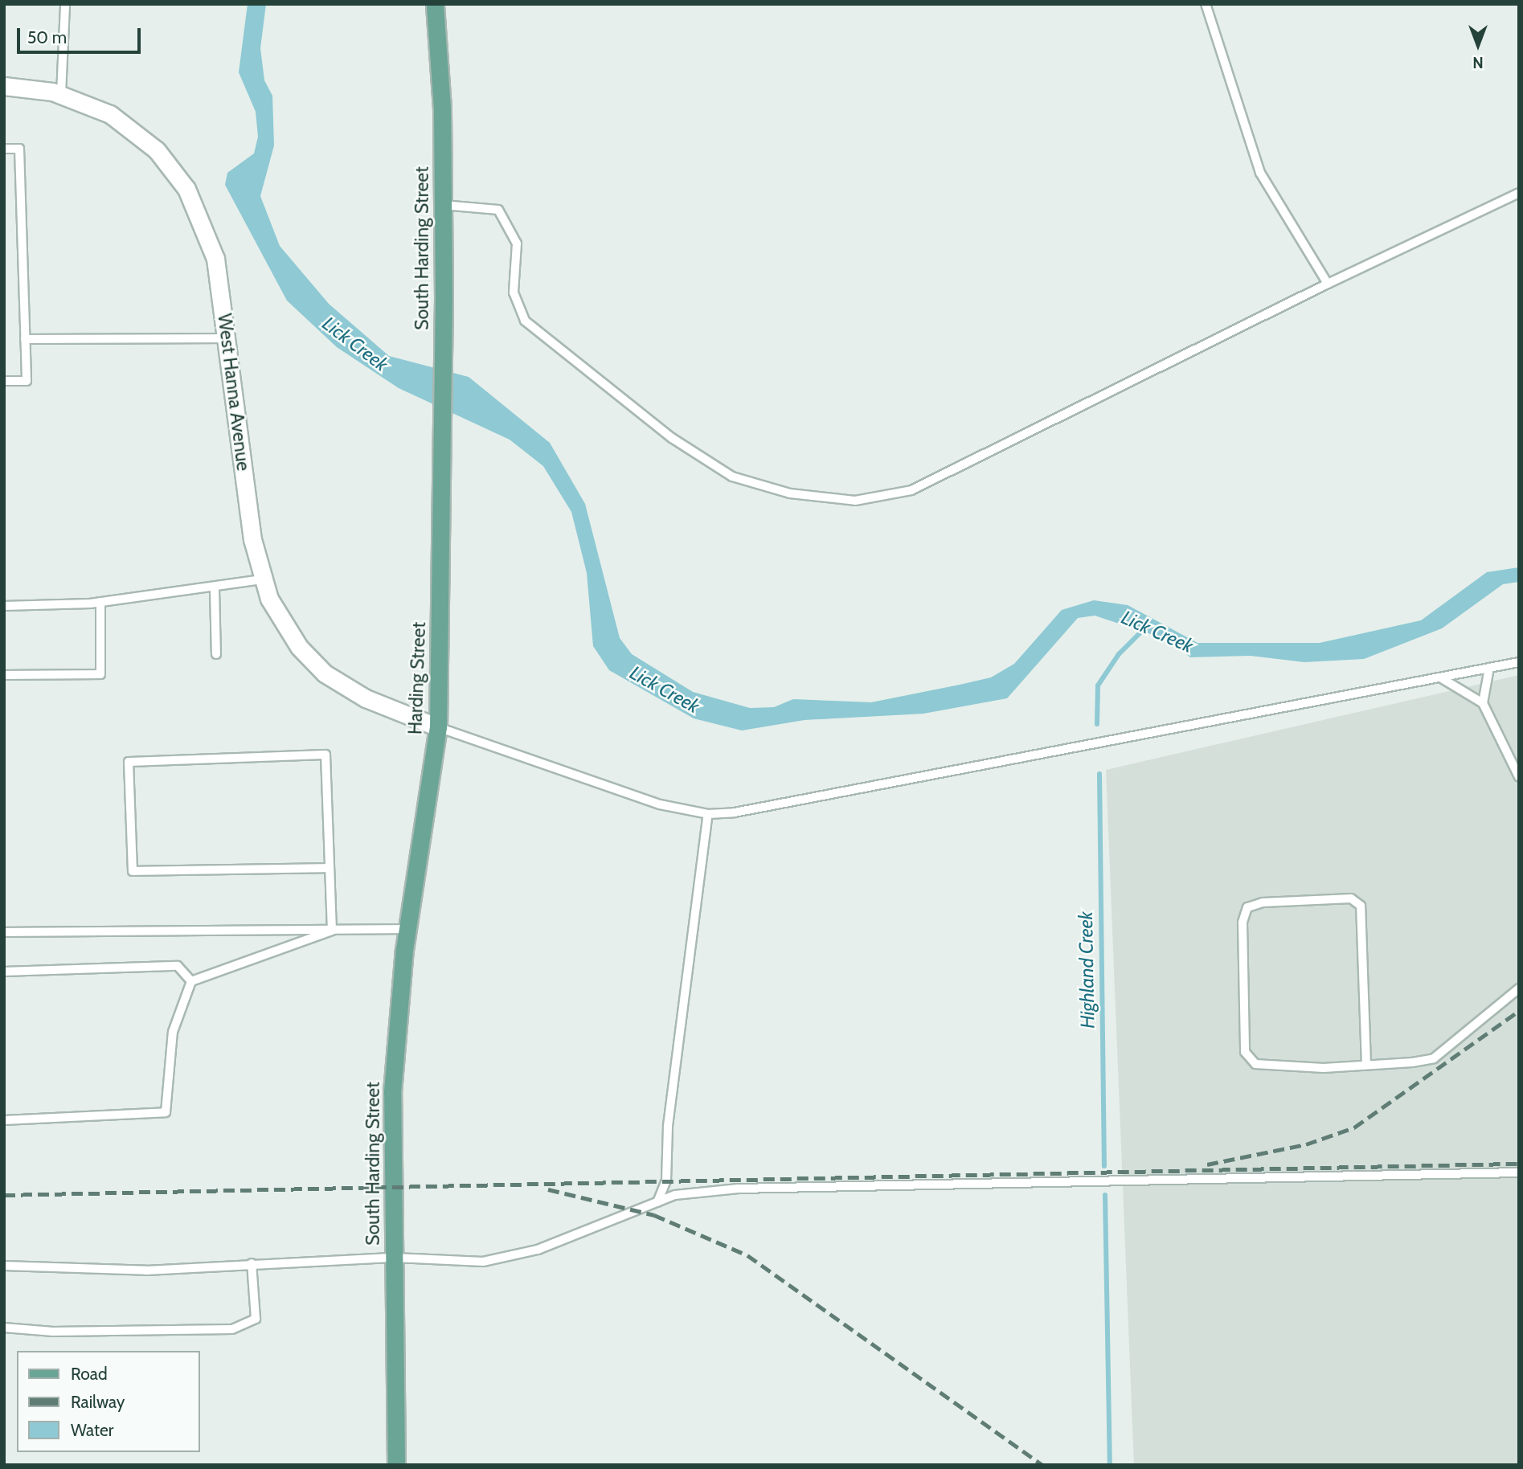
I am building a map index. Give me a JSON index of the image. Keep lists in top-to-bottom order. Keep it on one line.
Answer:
{"streets":{"main road":["South Harding Street","West Hanna Avenue","Harding Street"]},"crossings":[["South Harding Street","Harding Street"],["West Hanna Avenue","Harding Street"]],"water":["Lick Creek","Highland Creek"],"legend":["Road","Railway","Water"],"scale_bar":"50 m","north":"bottom"}
